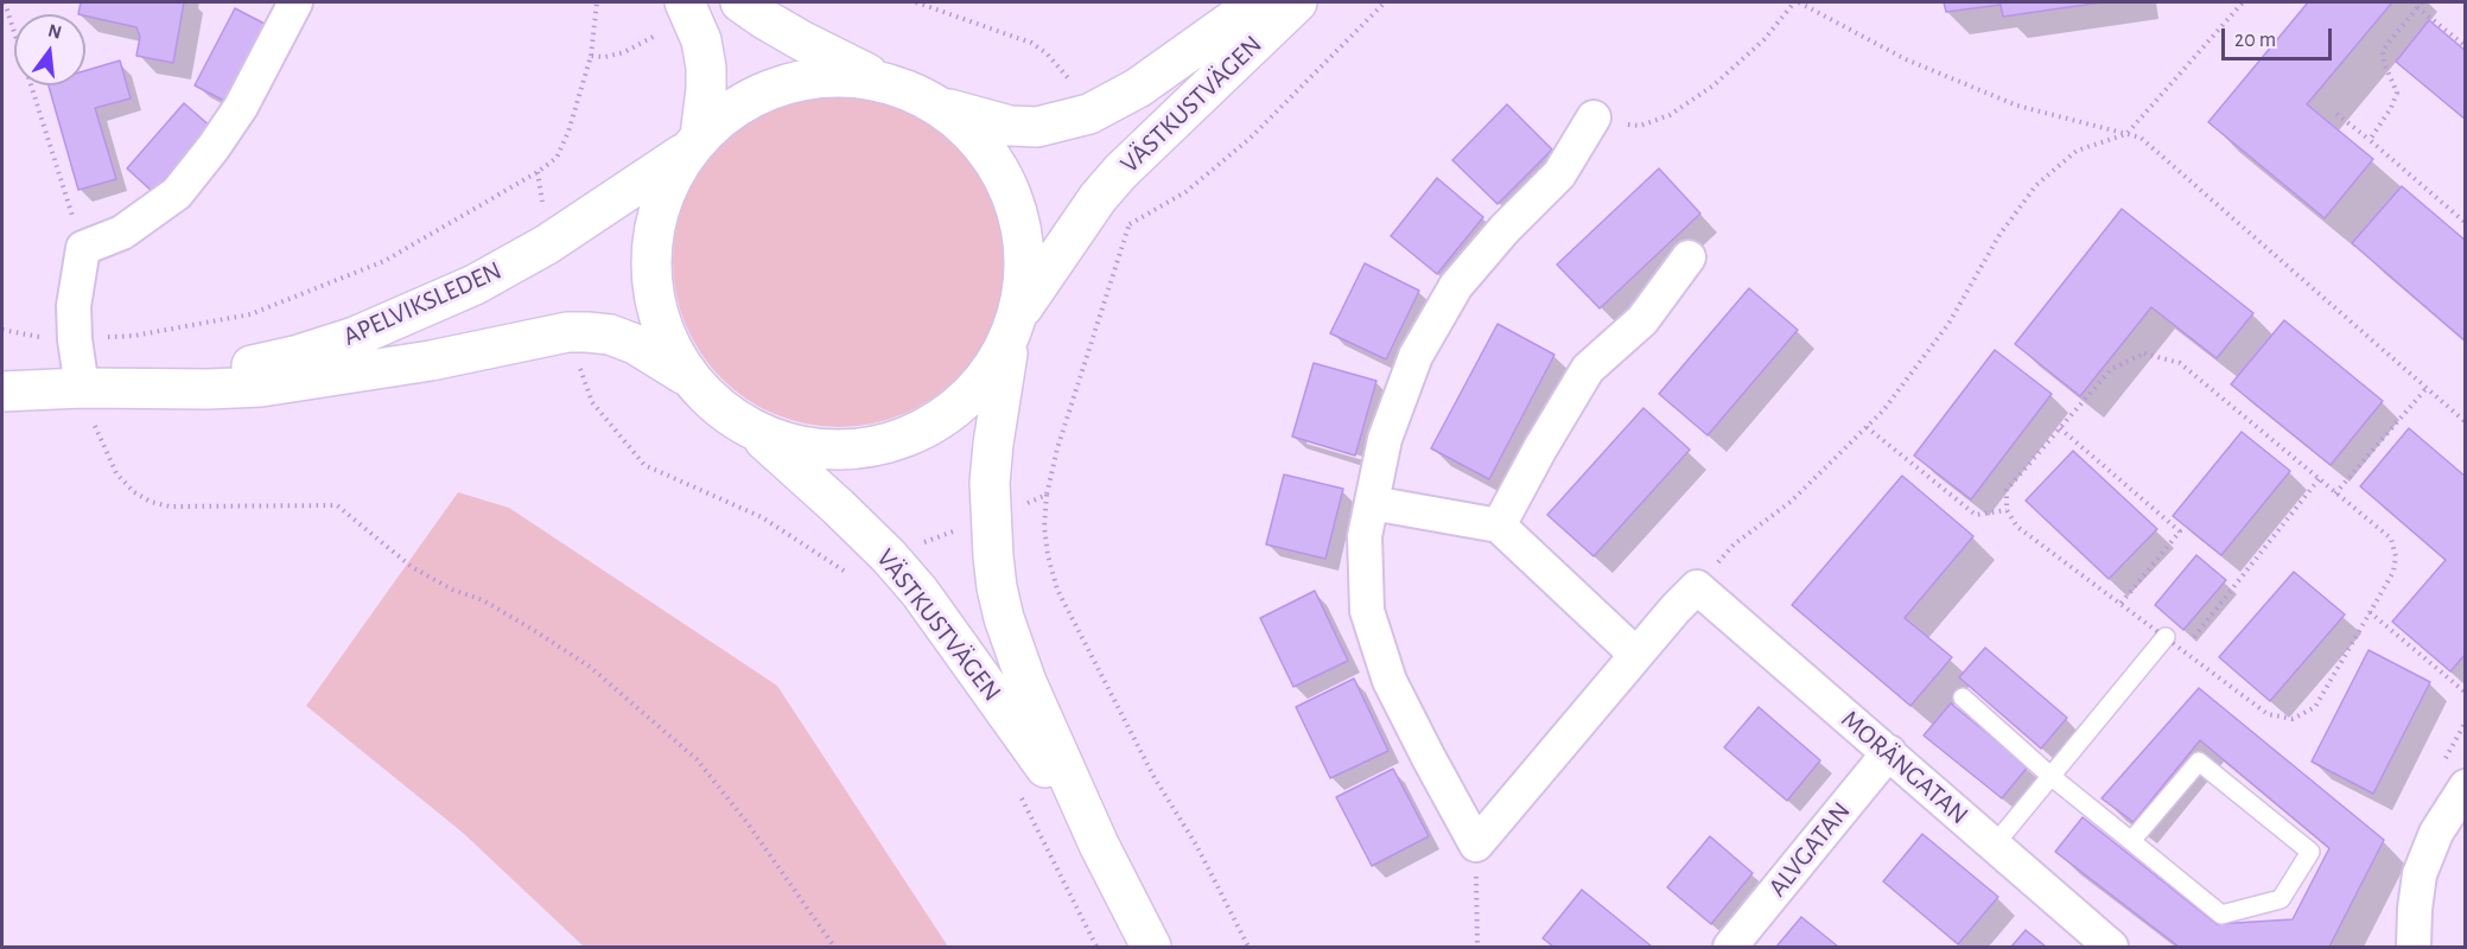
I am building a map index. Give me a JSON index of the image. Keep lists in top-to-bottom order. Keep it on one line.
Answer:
{"streets":{"street":["VÄSTKUSTVÄGEN","APELVIKSLEDEN","MORÄNGATAN","ALVGATAN"]},"crossings":[["MORÄNGATAN","ALVGATAN"]],"scale_bar":"20 m","north":"top"}
